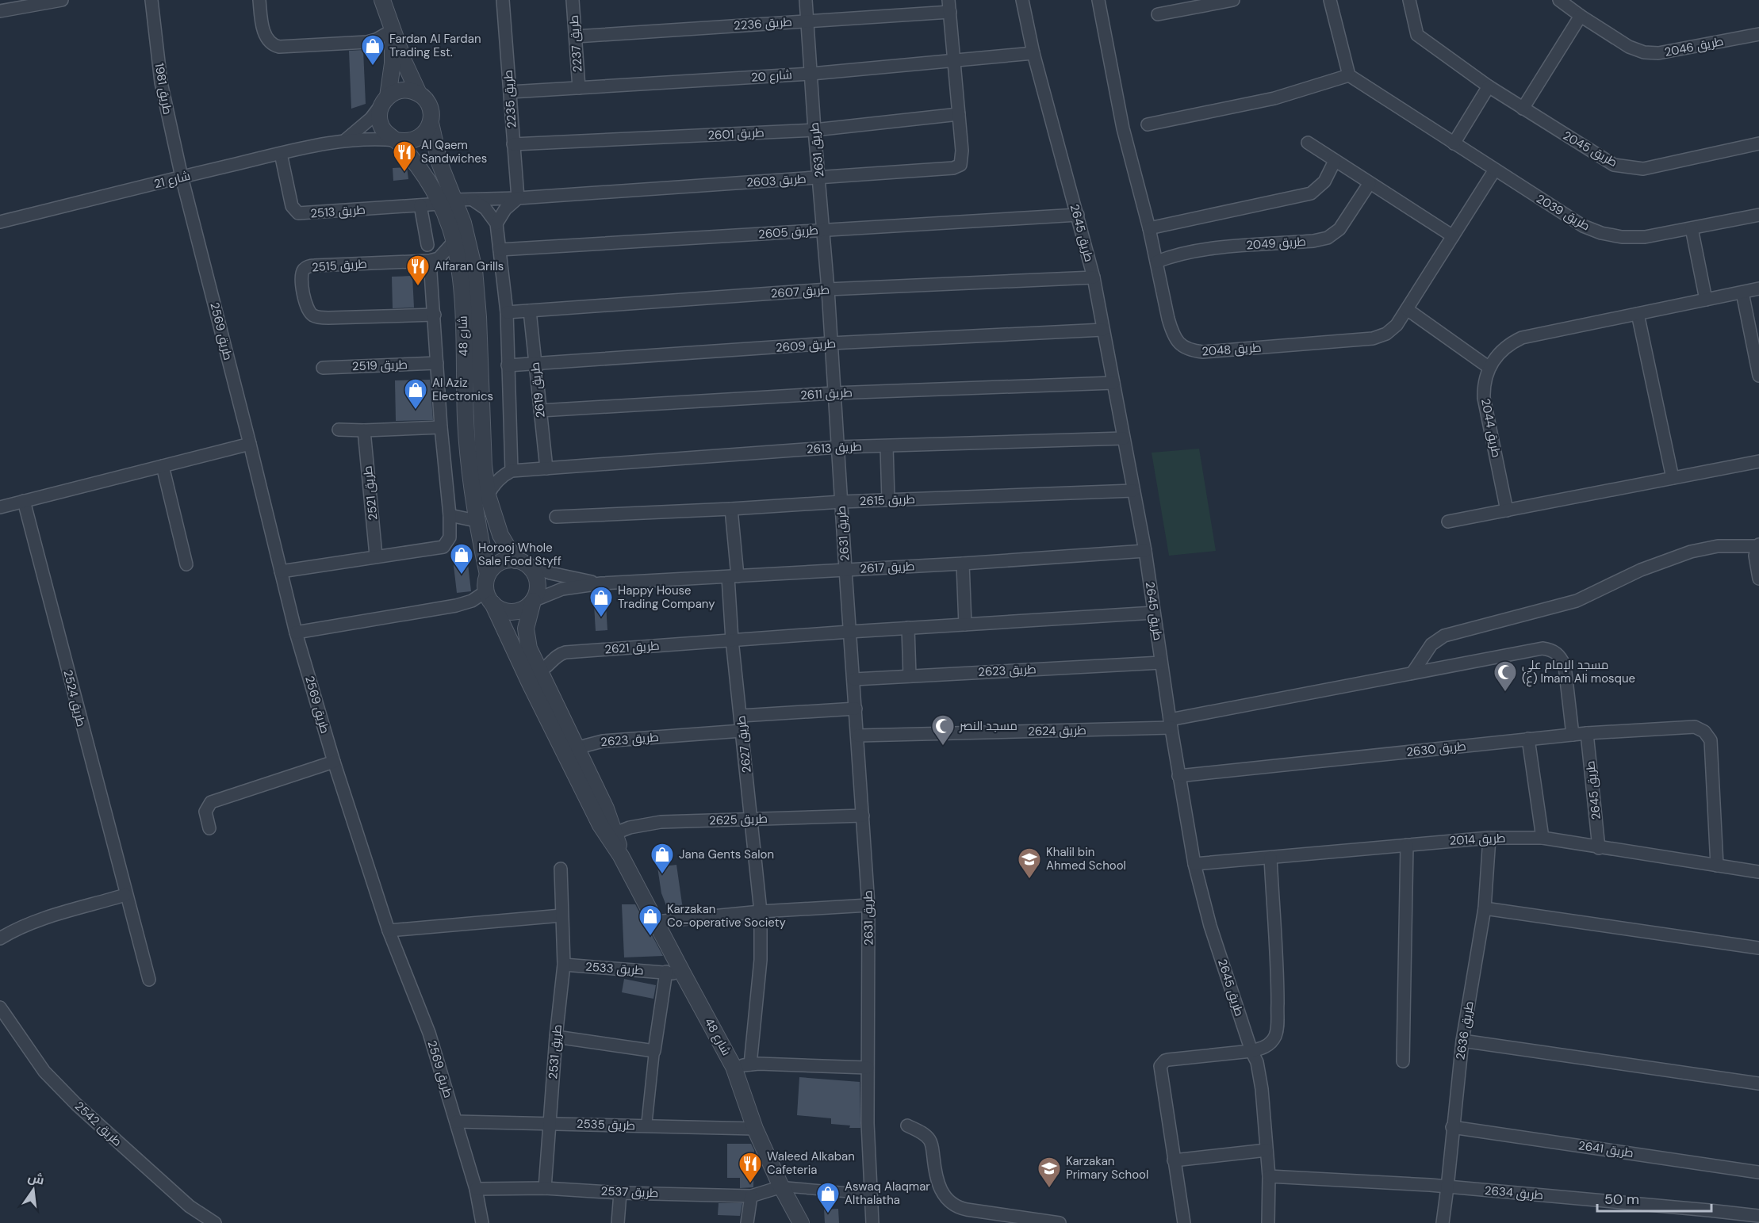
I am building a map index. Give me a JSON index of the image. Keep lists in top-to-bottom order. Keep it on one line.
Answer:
{"streets":{"street":["طريق 2236","طريق 2237","طريق 2046","شارع 20","طريق 1981","طريق 2235","طريق 2601","طريق 2045","طريق 2631","شارع 21","طريق 2603","طريق 2513","طريق 2039","طريق 2605","طريق 2645","طريق 2049","طريق 2515","طريق 2607","طريق 2569","شارع 48","طريق 2609","طريق 2048","طريق 2519","طريق 2619","طريق 2611","طريق 2044","طريق 2613","طريق 2521","طريق 2615","طريق 2617","طريق 2621","طريق 2623","طريق 2524","طريق 2624","طريق 2627","طريق 2630","طريق 2625","طريق 2014","طريق 2533","طريق 2636","طريق 2531","طريق 2542","طريق 2535","طريق 2641","طريق 2537","طريق 2634"]},"crossings":[["طريق 2236","طريق 2237"],["طريق 2236","طريق 2631"],["طريق 2236","طريق 2603"],["طريق 2237","شارع 20"],["شارع 20","طريق 2235"],["شارع 20","طريق 2631"],["شارع 20","طريق 2603"],["شارع 20","طريق 2645"],["طريق 1981","شارع 21"],["طريق 1981","طريق 2569"],["طريق 2235","طريق 2601"],["طريق 2235","طريق 2603"],["طريق 2601","طريق 2631"],["طريق 2601","طريق 2603"],["طريق 2631","طريق 2603"],["طريق 2631","طريق 2605"],["طريق 2631","طريق 2607"],["طريق 2631","طريق 2609"],["طريق 2631","طريق 2611"],["طريق 2631","طريق 2613"],["طريق 2631","طريق 2615"],["طريق 2631","طريق 2617"],["طريق 2631","طريق 2621"],["طريق 2631","طريق 2623"],["طريق 2631","طريق 2624"],["طريق 2631","طريق 2625"],["شارع 21","طريق 2513"],["شارع 21","طريق 2569"],["شارع 21","شارع 48"],["طريق 2603","طريق 2513"],["طريق 2603","شارع 48"],["طريق 2513","شارع 48"],["طريق 2039","طريق 2048"],["طريق 2605","طريق 2645"],["طريق 2645","طريق 2607"],["طريق 2645","طريق 2609"],["طريق 2645","طريق 2611"],["طريق 2645","طريق 2613"],["طريق 2645","طريق 2615"],["طريق 2645","طريق 2617"],["طريق 2645","طريق 2621"],["طريق 2645","طريق 2623"],["طريق 2645","طريق 2624"],["طريق 2645","طريق 2630"],["طريق 2645","طريق 2014"],["طريق 2645","طريق 2634"],["طريق 2049","طريق 2048"],["طريق 2607","طريق 2619"],["طريق 2569","طريق 2535"],["طريق 2569","طريق 2537"],["شارع 48","طريق 2617"],["شارع 48","طريق 2621"],["شارع 48","طريق 2623"],["شارع 48","طريق 2625"],["شارع 48","طريق 2533"],["شارع 48","طريق 2535"],["شارع 48","طريق 2537"],["طريق 2609","طريق 2619"],["طريق 2619","طريق 2611"],["طريق 2619","طريق 2613"],["طريق 2615","طريق 2627"],["طريق 2617","طريق 2627"],["طريق 2621","طريق 2627"],["طريق 2623","طريق 2627"],["طريق 2624","طريق 2630"],["طريق 2627","طريق 2625"],["طريق 2630","طريق 2014"],["طريق 2014","طريق 2636"],["طريق 2533","طريق 2531"],["طريق 2636","طريق 2641"],["طريق 2636","طريق 2634"],["طريق 2531","طريق 2535"],["طريق 2531","طريق 2537"]],"places":{"shop":["Fardan Al Fardan Trading Est.","Al Aziz Electronics","Horooj Whole Sale Food Styff","Happy House Trading Company","Jana Gents Salon","Karzakan Co-operative Society","Aswaq Alaqmar Althalatha"],"restaurant":["Al Qaem Sandwiches","Alfaran Grills","Waleed Alkaban Cafeteria"],"mosque":["مسجد الإمام علي (ع) Imam Ali mosque","مسجد النصر"],"school or university":["Khalil bin Ahmed School","Karzakan Primary School"]},"scale_bar":"50 m","north":"top"}
